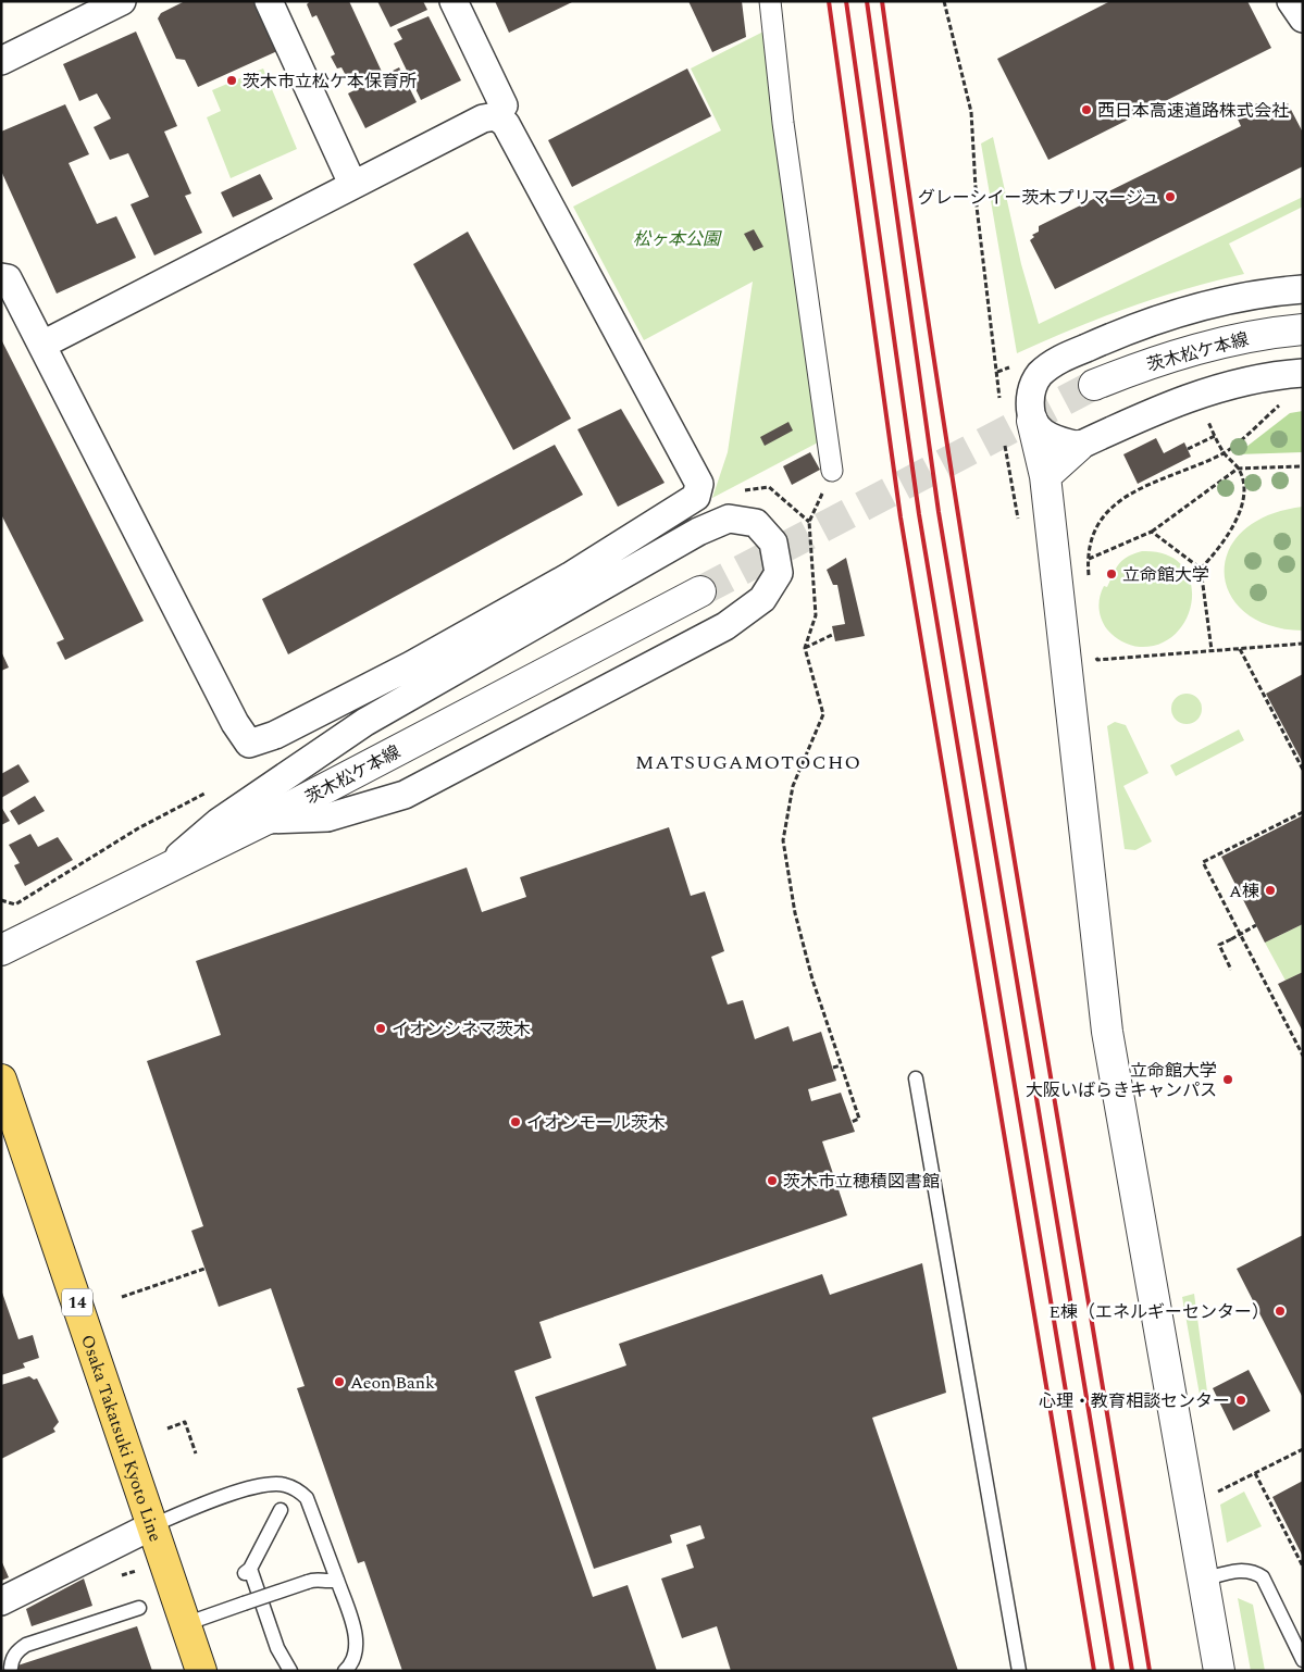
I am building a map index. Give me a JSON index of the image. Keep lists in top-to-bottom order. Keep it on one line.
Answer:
{"streets":{"main road":["14","Osaka Takatsuki Kyoto Line"],"street":["茨木松ケ本線"]},"districts":["MATSUGAMOTOCHO"],"parks":["松ヶ本公園"],"places":["茨木市立松ケ本保育所","西日本高速道路株式会社","グレーシイー茨木プリマージュ","立命館大学","A棟","イオンシネマ茨木","立命館大学 大阪いばらきキャンパス","イオンモール茨木","茨木市立穂積図書館","E棟（エネルギーセンター）","Aeon Bank","心理・教育相談センター"]}
